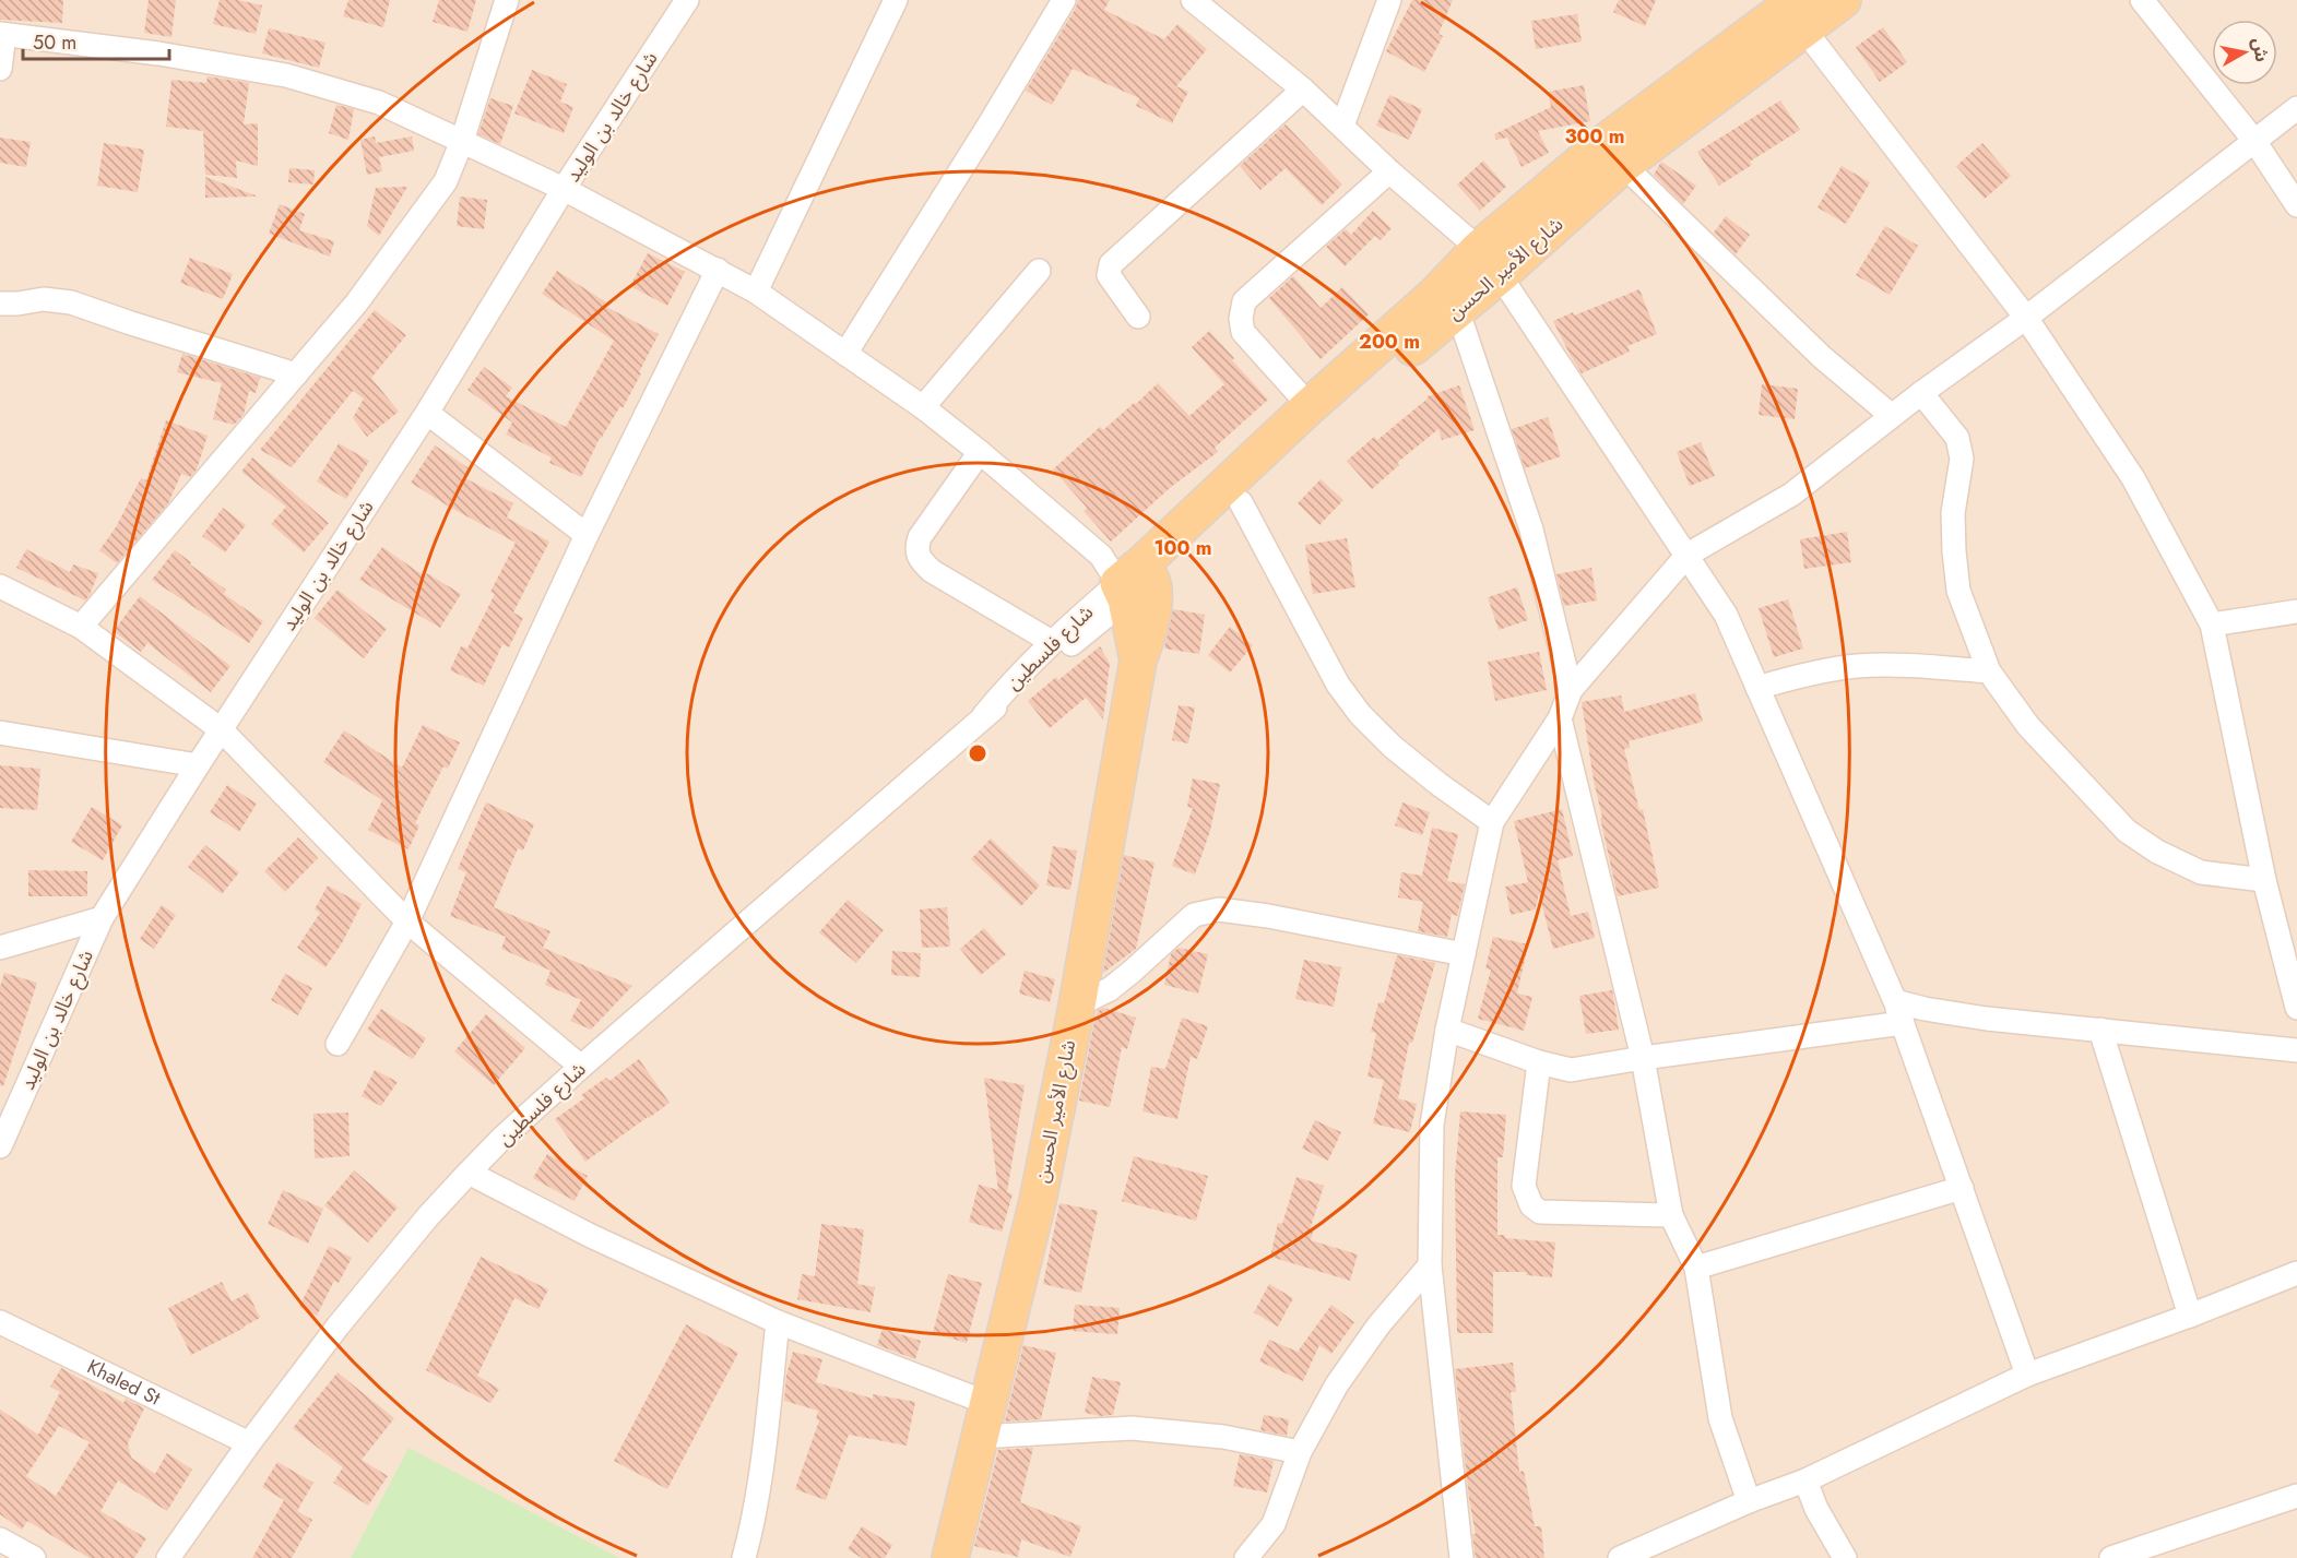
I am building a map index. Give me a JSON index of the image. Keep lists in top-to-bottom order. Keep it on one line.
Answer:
{"streets":{"main road":["شارع الأمير الحسن"],"street":["شارع خالد بن الوليد","شارع فلسطين","Khaled St"]},"crossings":[["شارع الأمير الحسن","شارع فلسطين"],["شارع فلسطين","Khaled St"]],"scale_bar":"50 m","north":"right","rings":["300 m","200 m","100 m"]}
